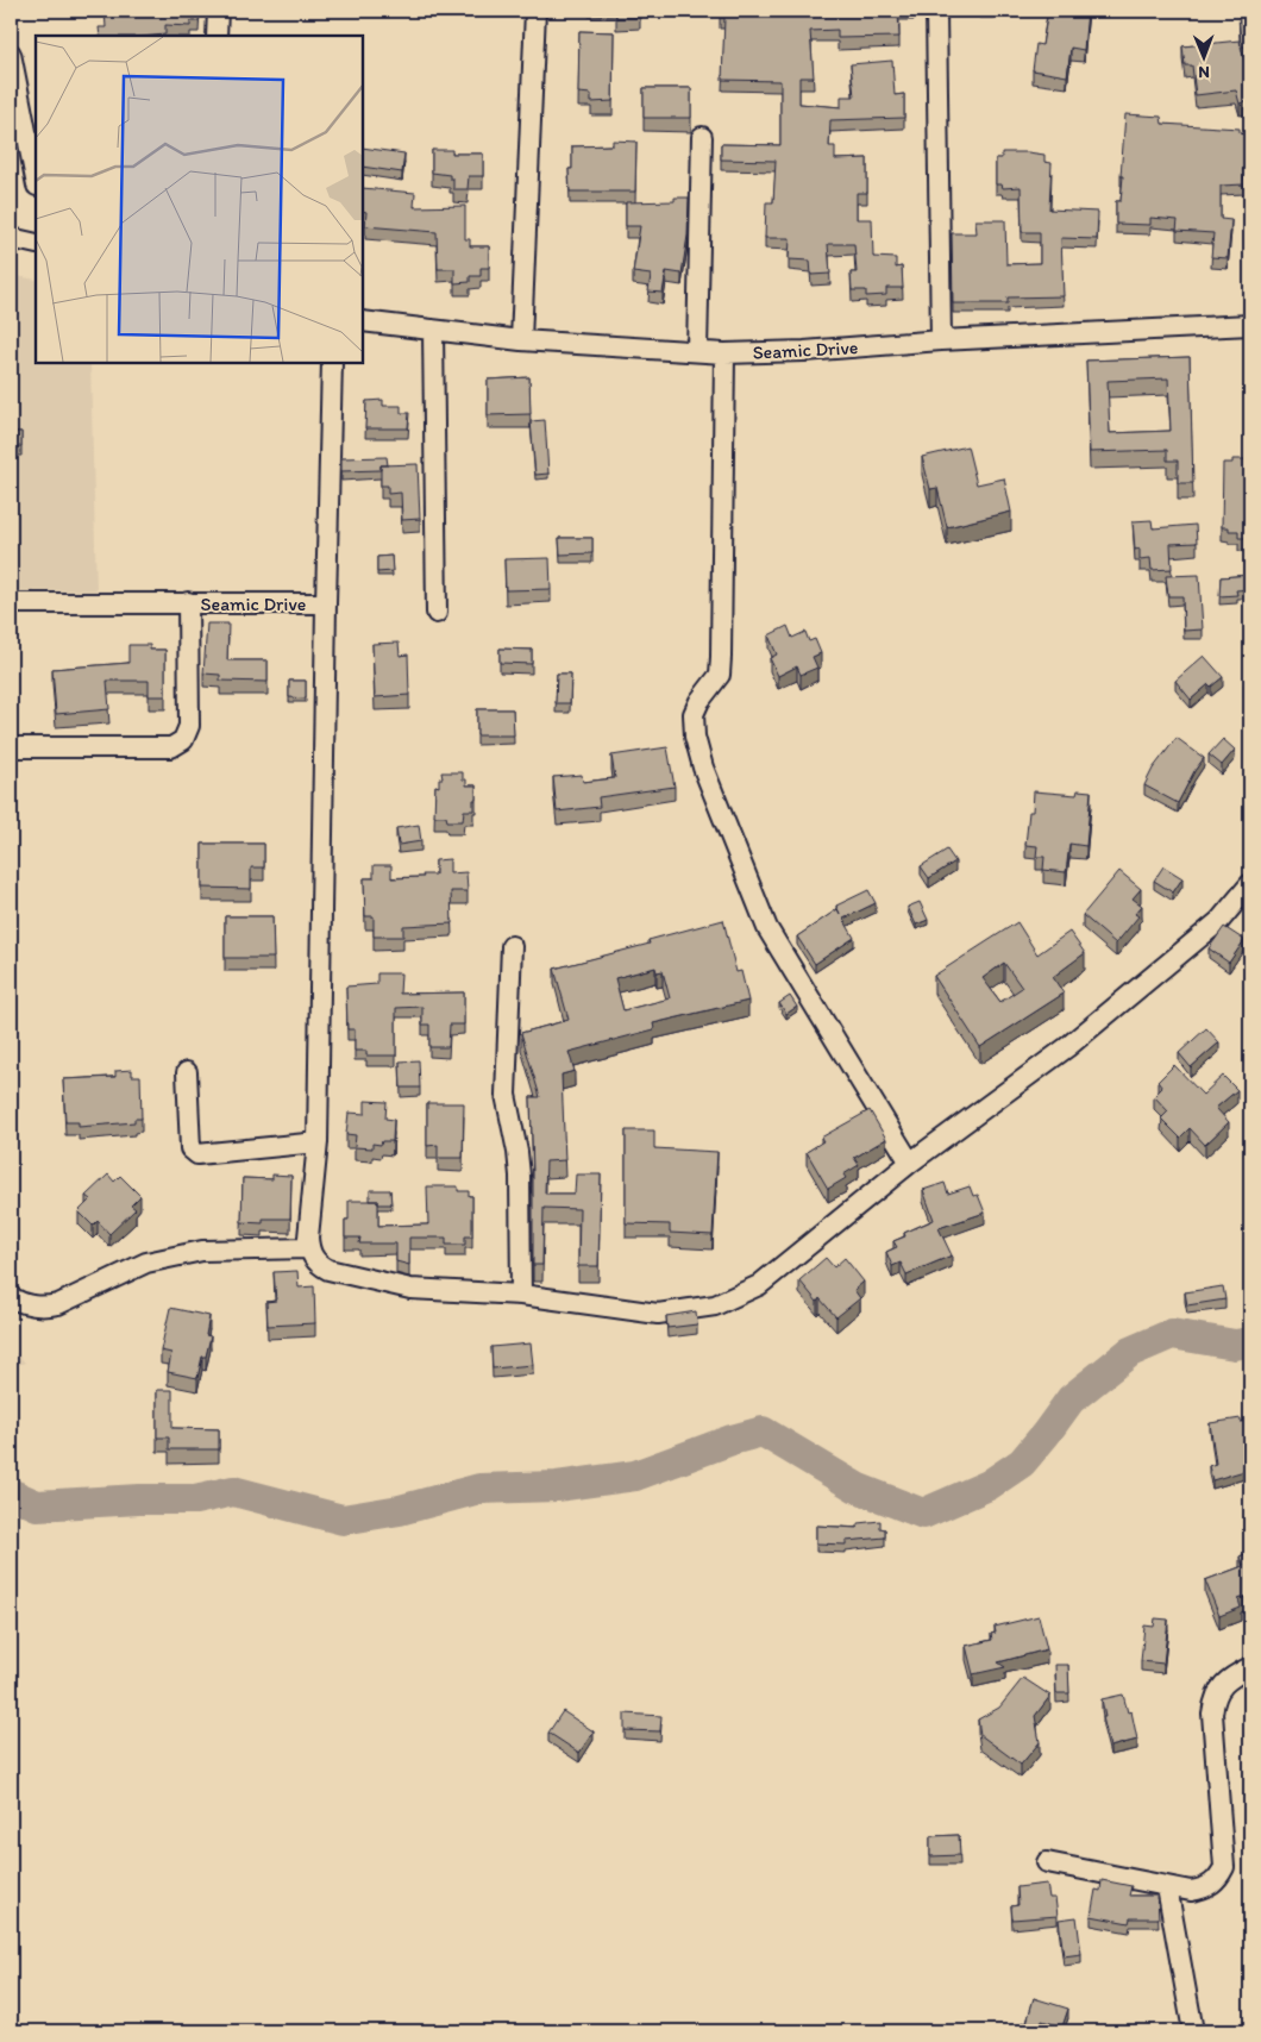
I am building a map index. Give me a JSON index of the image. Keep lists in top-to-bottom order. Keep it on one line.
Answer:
{"streets":{"street":["Seamic Drive"]},"north":"bottom"}
